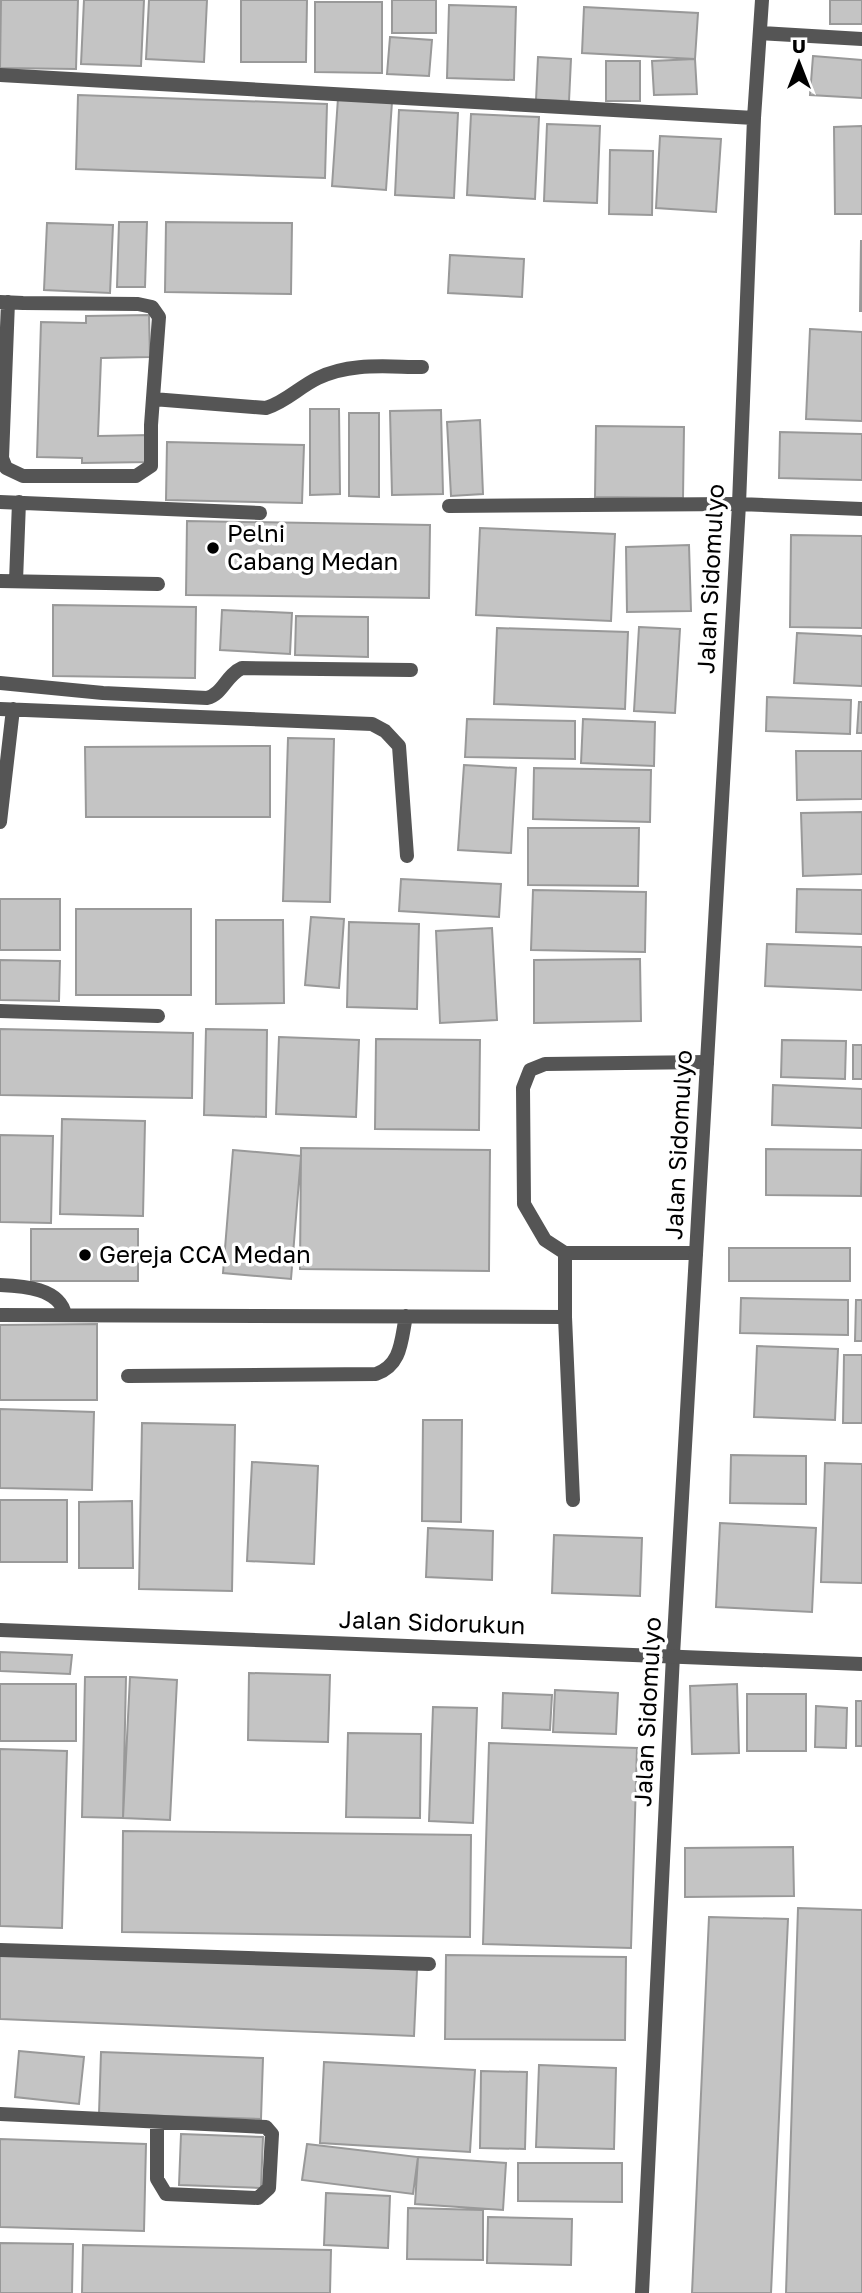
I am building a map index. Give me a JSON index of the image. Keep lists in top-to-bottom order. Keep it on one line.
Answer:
{"streets":{"street":["Jalan Sidomulyo","Jalan Sidorukun"]},"crossings":[["Jalan Sidomulyo","Jalan Sidorukun"]],"places":["Pelni Cabang Medan","Gereja CCA Medan"],"north":"top"}
